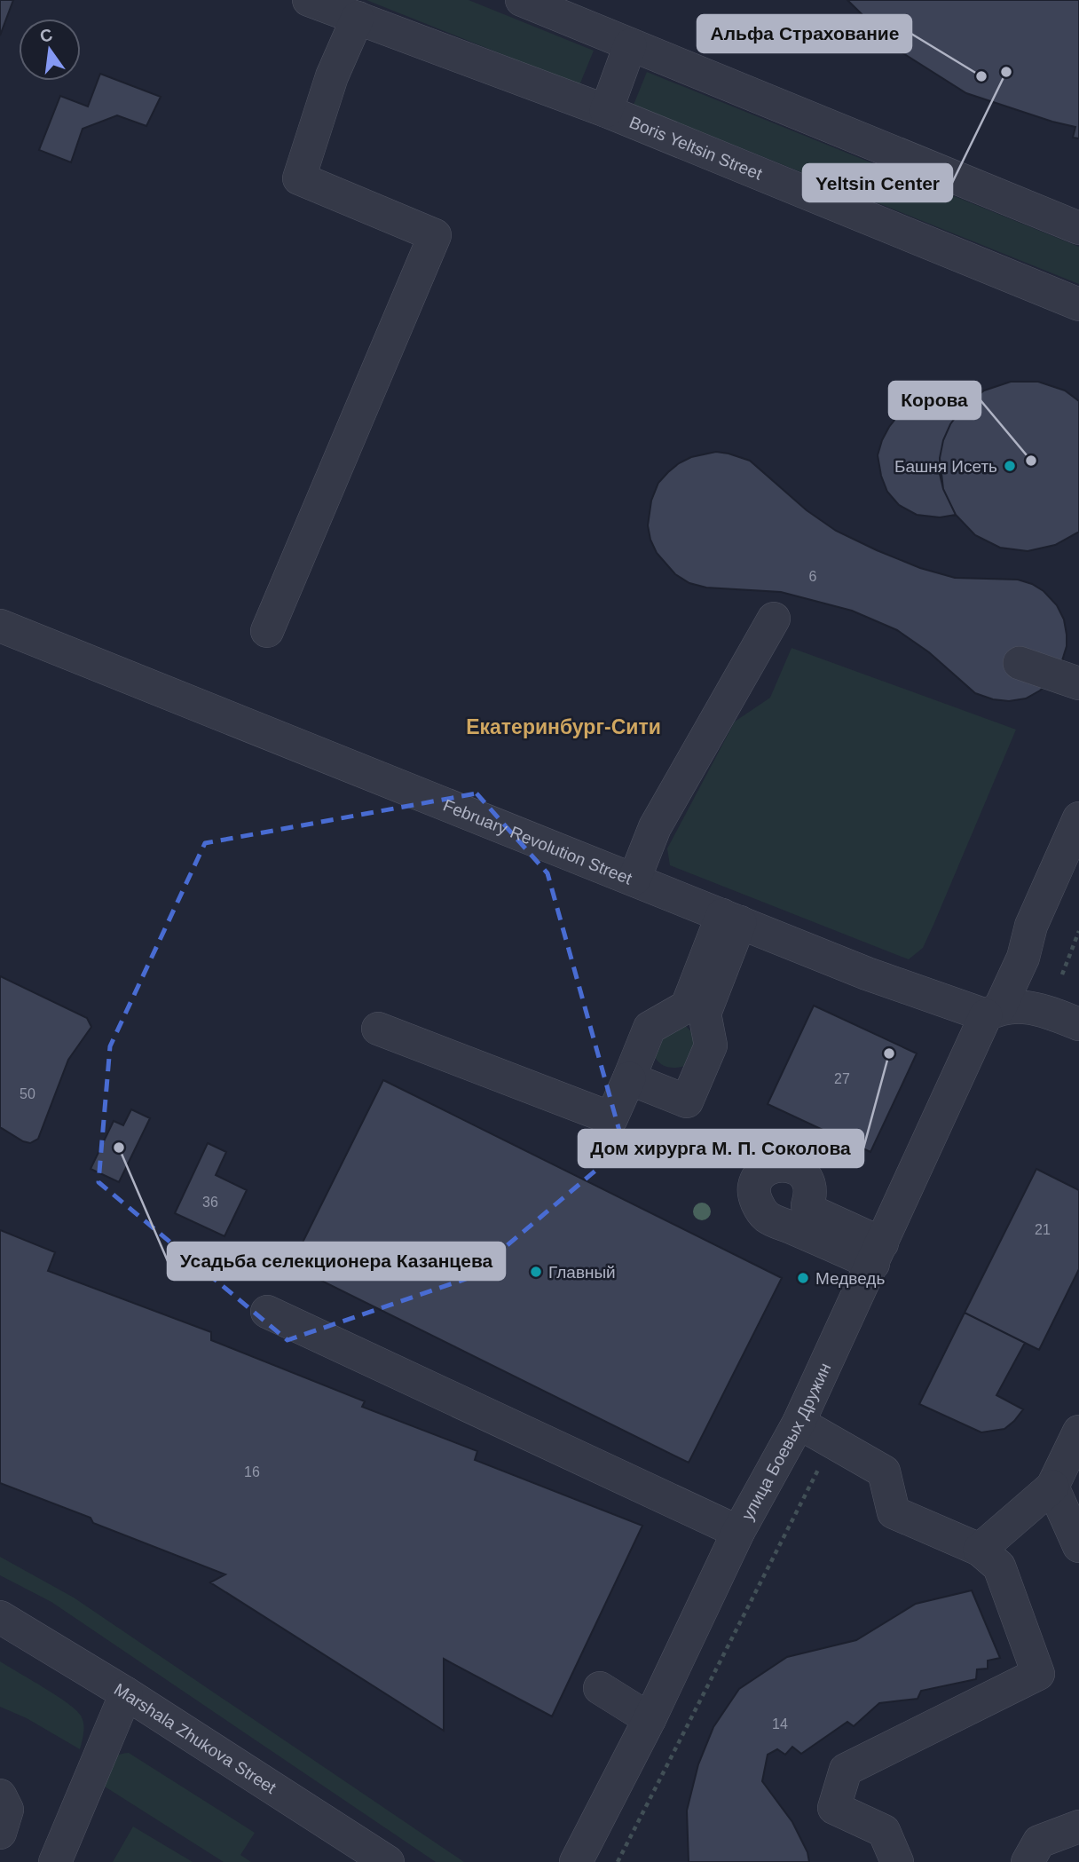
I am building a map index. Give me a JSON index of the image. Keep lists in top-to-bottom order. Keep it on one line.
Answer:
{"streets":{"street":["Boris Yeltsin Street","February Revolution Street","улица Боевых Дружин","Marshala Zhukova Street"]},"crossings":[["February Revolution Street","улица Боевых Дружин"]],"districts":["Екатеринбург-Сити"],"places":["Yeltsin Center","Альфа Страхование","Корова","Башня Исеть","Дом хирурга М. П. Соколова","Усадьба селекционера Казанцева","Главный","Медведь"],"house_numbers":["6","27","50","36","21","16","14"],"north":"top"}
